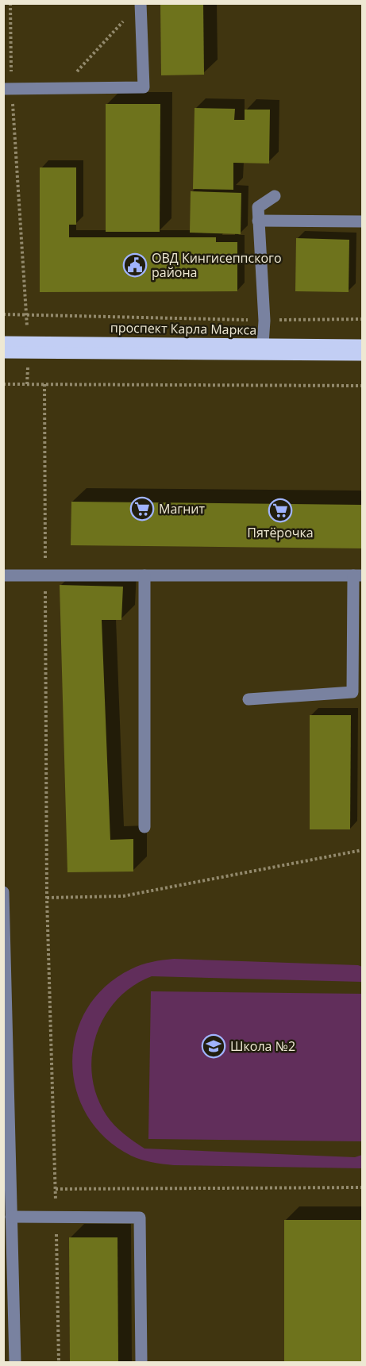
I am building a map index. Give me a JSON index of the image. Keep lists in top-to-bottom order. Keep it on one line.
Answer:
{"streets":{"main road":["проспект Карла Маркса"]},"places":{"public building":["ОВД Кингисеппского района"],"supermarket":["Магнит","Пятёрочка"],"school or university":["Школа №2"]}}
